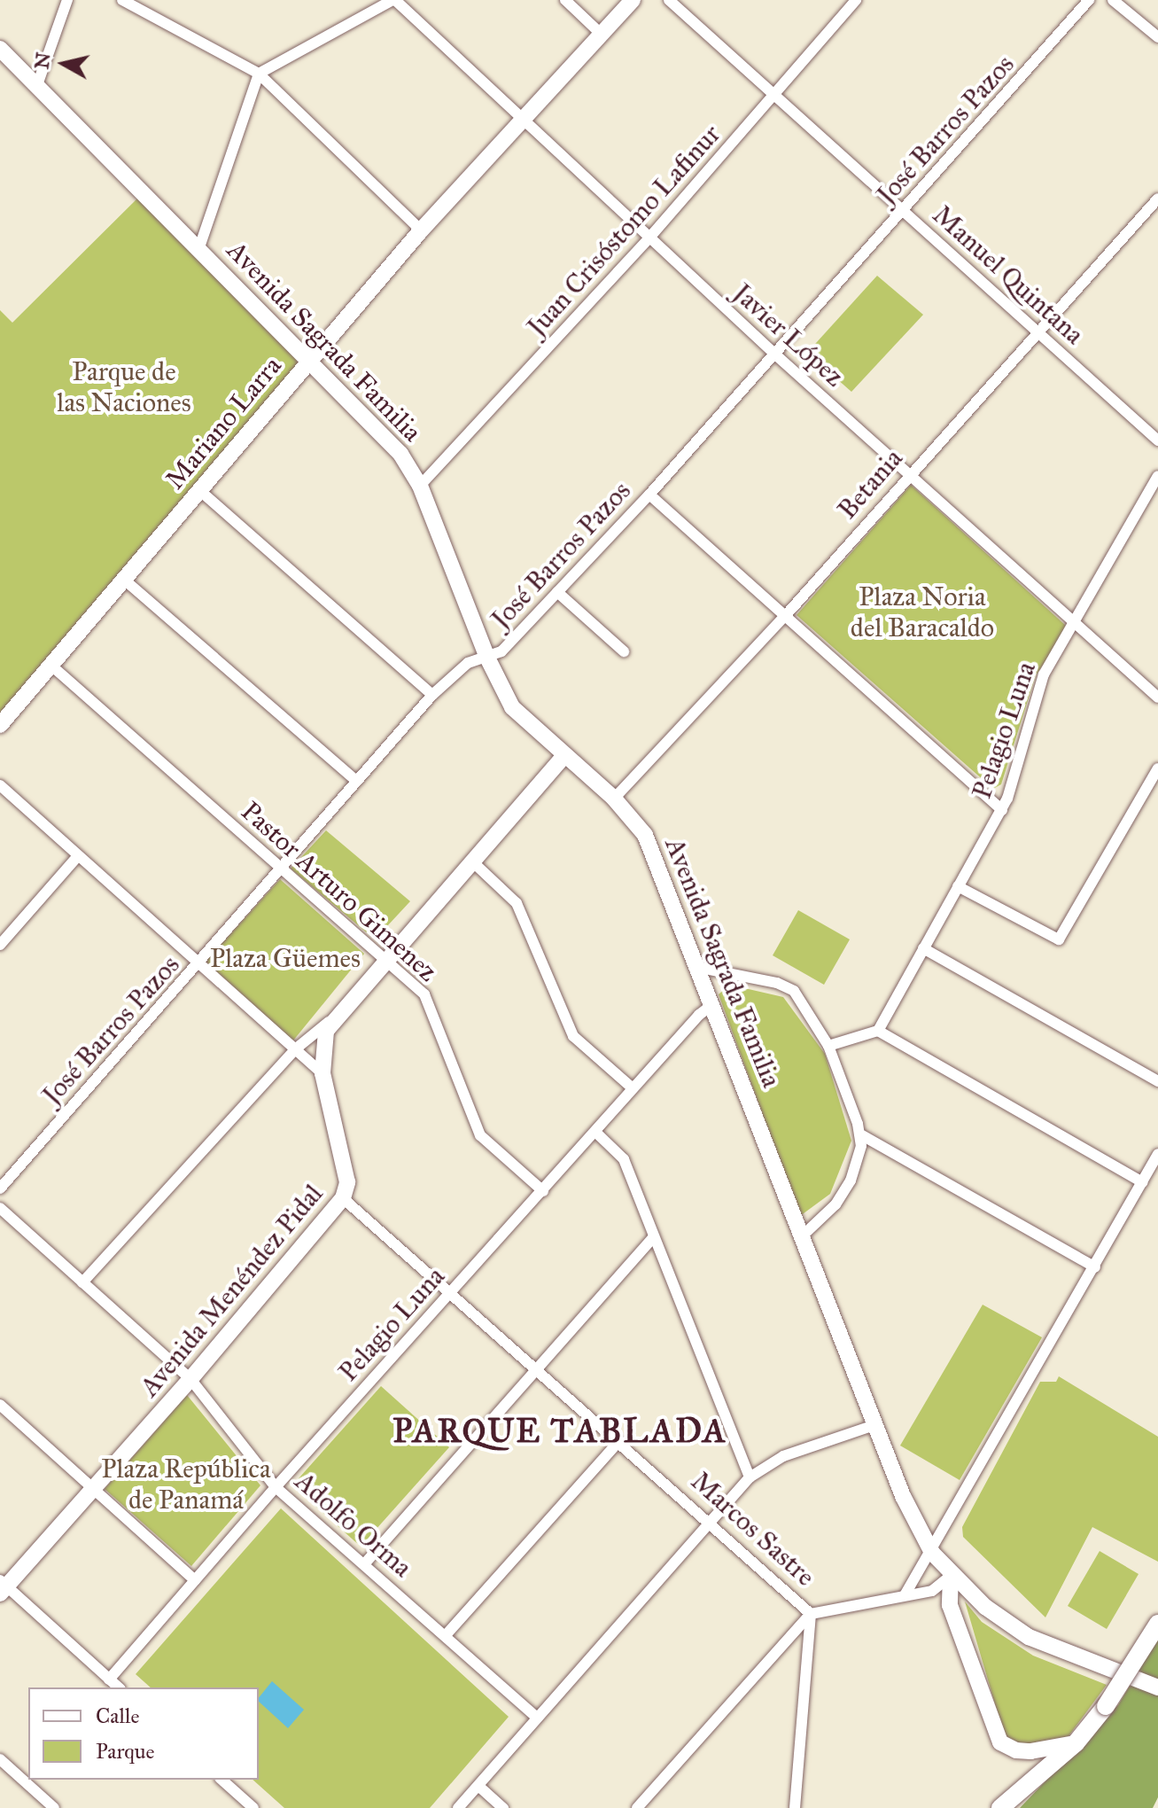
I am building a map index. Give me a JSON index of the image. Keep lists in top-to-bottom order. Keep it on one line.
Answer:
{"streets":{"main road":["Avenida Sagrada Familia","Mariano Larra","Avenida Menéndez Pidal"],"street":["José Barros Pazos","Juan Crisóstomo Lafinur","Manuel Quintana","Javier López","Betania","Pelagio Luna","Pastor Arturo Gimenez","Adolfo Orma","Marcos Sastre"]},"crossings":[["José Barros Pazos","Manuel Quintana"],["José Barros Pazos","Javier López"],["José Barros Pazos","Avenida Sagrada Familia"],["José Barros Pazos","Pastor Arturo Gimenez"],["Juan Crisóstomo Lafinur","Manuel Quintana"],["Juan Crisóstomo Lafinur","Javier López"],["Juan Crisóstomo Lafinur","Avenida Sagrada Familia"],["Manuel Quintana","Betania"],["Javier López","Mariano Larra"],["Javier López","Betania"],["Javier López","Pelagio Luna"],["Avenida Sagrada Familia","Mariano Larra"],["Avenida Sagrada Familia","Betania"],["Avenida Sagrada Familia","Pelagio Luna"],["Avenida Sagrada Familia","Avenida Menéndez Pidal"],["Mariano Larra","Pastor Arturo Gimenez"],["Pelagio Luna","Pastor Arturo Gimenez"],["Pelagio Luna","Adolfo Orma"],["Pelagio Luna","Marcos Sastre"],["Pastor Arturo Gimenez","Avenida Menéndez Pidal"],["Avenida Menéndez Pidal","Adolfo Orma"],["Avenida Menéndez Pidal","Marcos Sastre"]],"districts":["PARQUE TABLADA"],"parks":["Parque de las Naciones","Plaza Noria del Baracaldo","Plaza Güemes","Plaza República de Panamá"],"legend":["Calle","Parque"],"north":"left"}
